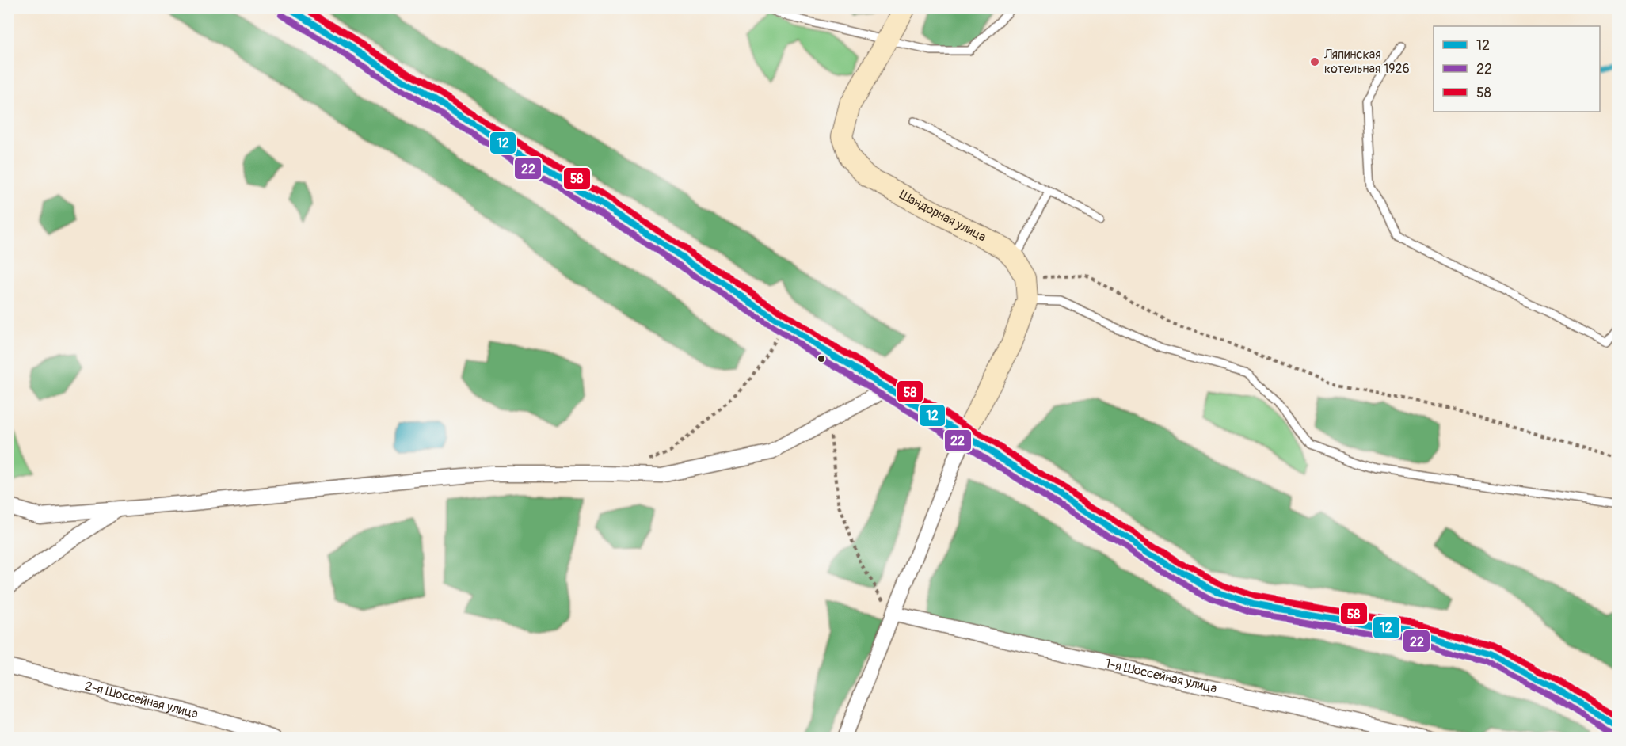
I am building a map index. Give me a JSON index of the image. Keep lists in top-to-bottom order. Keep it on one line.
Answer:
{"streets":{"main road":["Шандорная улица"],"street":["1-я Шоссейная улица","2-я Шоссейная улица"]},"places":["Ляпинская котельная 1926"],"lines":["transit line 12","transit line 58","transit line 22"],"legend":["12","22","58"]}
